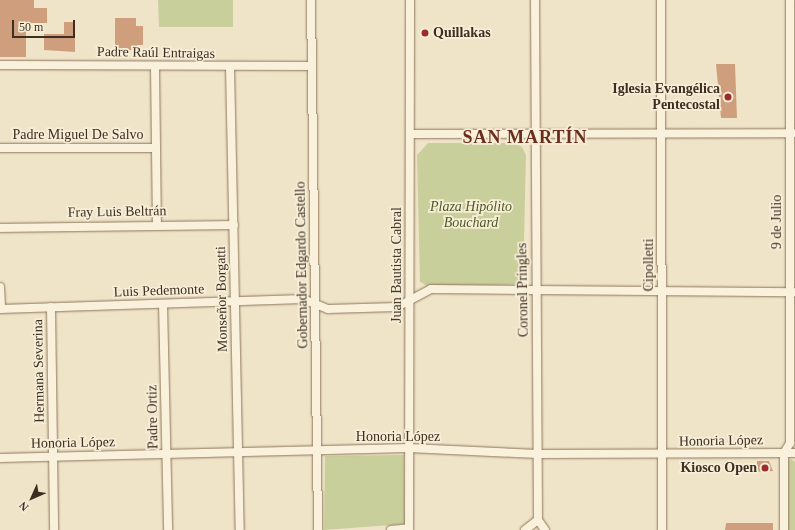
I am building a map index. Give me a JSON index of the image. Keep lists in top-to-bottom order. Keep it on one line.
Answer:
{"streets":{"street":["Padre Raúl Entraigas","Padre Miguel De Salvo","Fray Luis Beltrán","9 de Julio","Gobernador Edgardo Castello","Juan Bautista Cabral","Cipolletti","Coronel Pringles","Luis Pedemonte","Monseñor Borgatti","Hermana Severina","Padre Ortiz","Honoria López"]},"crossings":[["Padre Raúl Entraigas","Gobernador Edgardo Castello"],["Padre Raúl Entraigas","Monseñor Borgatti"],["Fray Luis Beltrán","Monseñor Borgatti"],["9 de Julio","Luis Pedemonte"],["9 de Julio","Honoria López"],["Gobernador Edgardo Castello","Luis Pedemonte"],["Gobernador Edgardo Castello","Honoria López"],["Juan Bautista Cabral","Luis Pedemonte"],["Juan Bautista Cabral","Honoria López"],["Cipolletti","Luis Pedemonte"],["Cipolletti","Honoria López"],["Coronel Pringles","Luis Pedemonte"],["Coronel Pringles","Honoria López"],["Luis Pedemonte","Monseñor Borgatti"],["Luis Pedemonte","Hermana Severina"],["Luis Pedemonte","Padre Ortiz"],["Monseñor Borgatti","Honoria López"],["Hermana Severina","Honoria López"],["Padre Ortiz","Honoria López"]],"districts":["SAN MARTÍN"],"parks":["Plaza Hipólito Bouchard"],"places":["Quillakas","Iglesia Evangélica Pentecostal","Kiosco Open"],"scale_bar":"50 m","north":"bottom left"}
